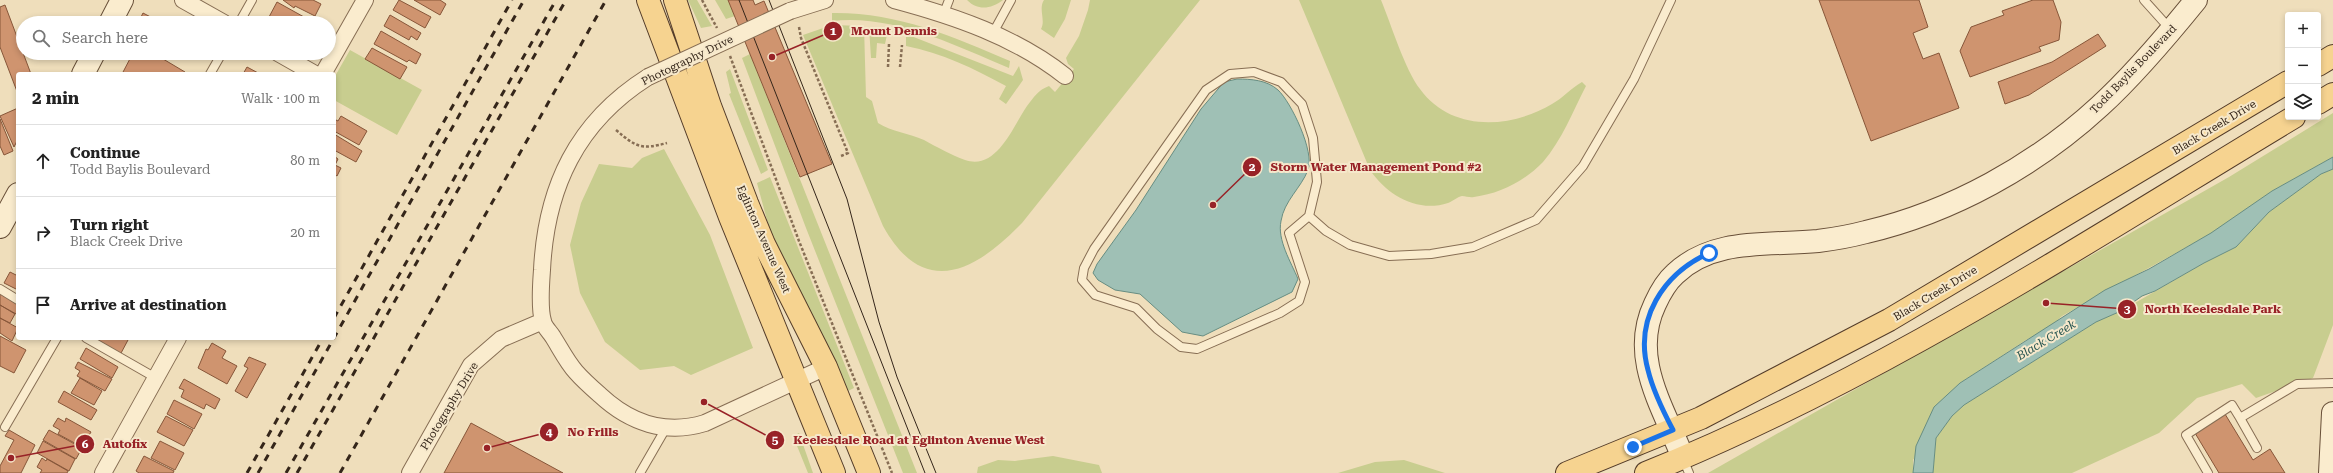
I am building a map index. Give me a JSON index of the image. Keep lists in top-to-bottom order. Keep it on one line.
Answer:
{"streets":{"main road":["Black Creek Drive","Eglinton Avenue West"],"street":["Photography Drive","Todd Baylis Boulevard"]},"crossings":[["Todd Baylis Boulevard","Black Creek Drive"]],"water":["Black Creek"],"places":["Mount Dennis","Storm Water Management Pond #2","North Keelesdale Park","Keelesdale Road at Eglinton Avenue West","No Frills","Autofix"],"page":{"map_buttons":["+","−"],"search":"Search here","heading":["2 min","Walk · 100 m"],"list":[["Continue","Todd Baylis Boulevard","80 m"],["Turn right","Black Creek Drive","20 m"],"Arrive at destination"]}}
